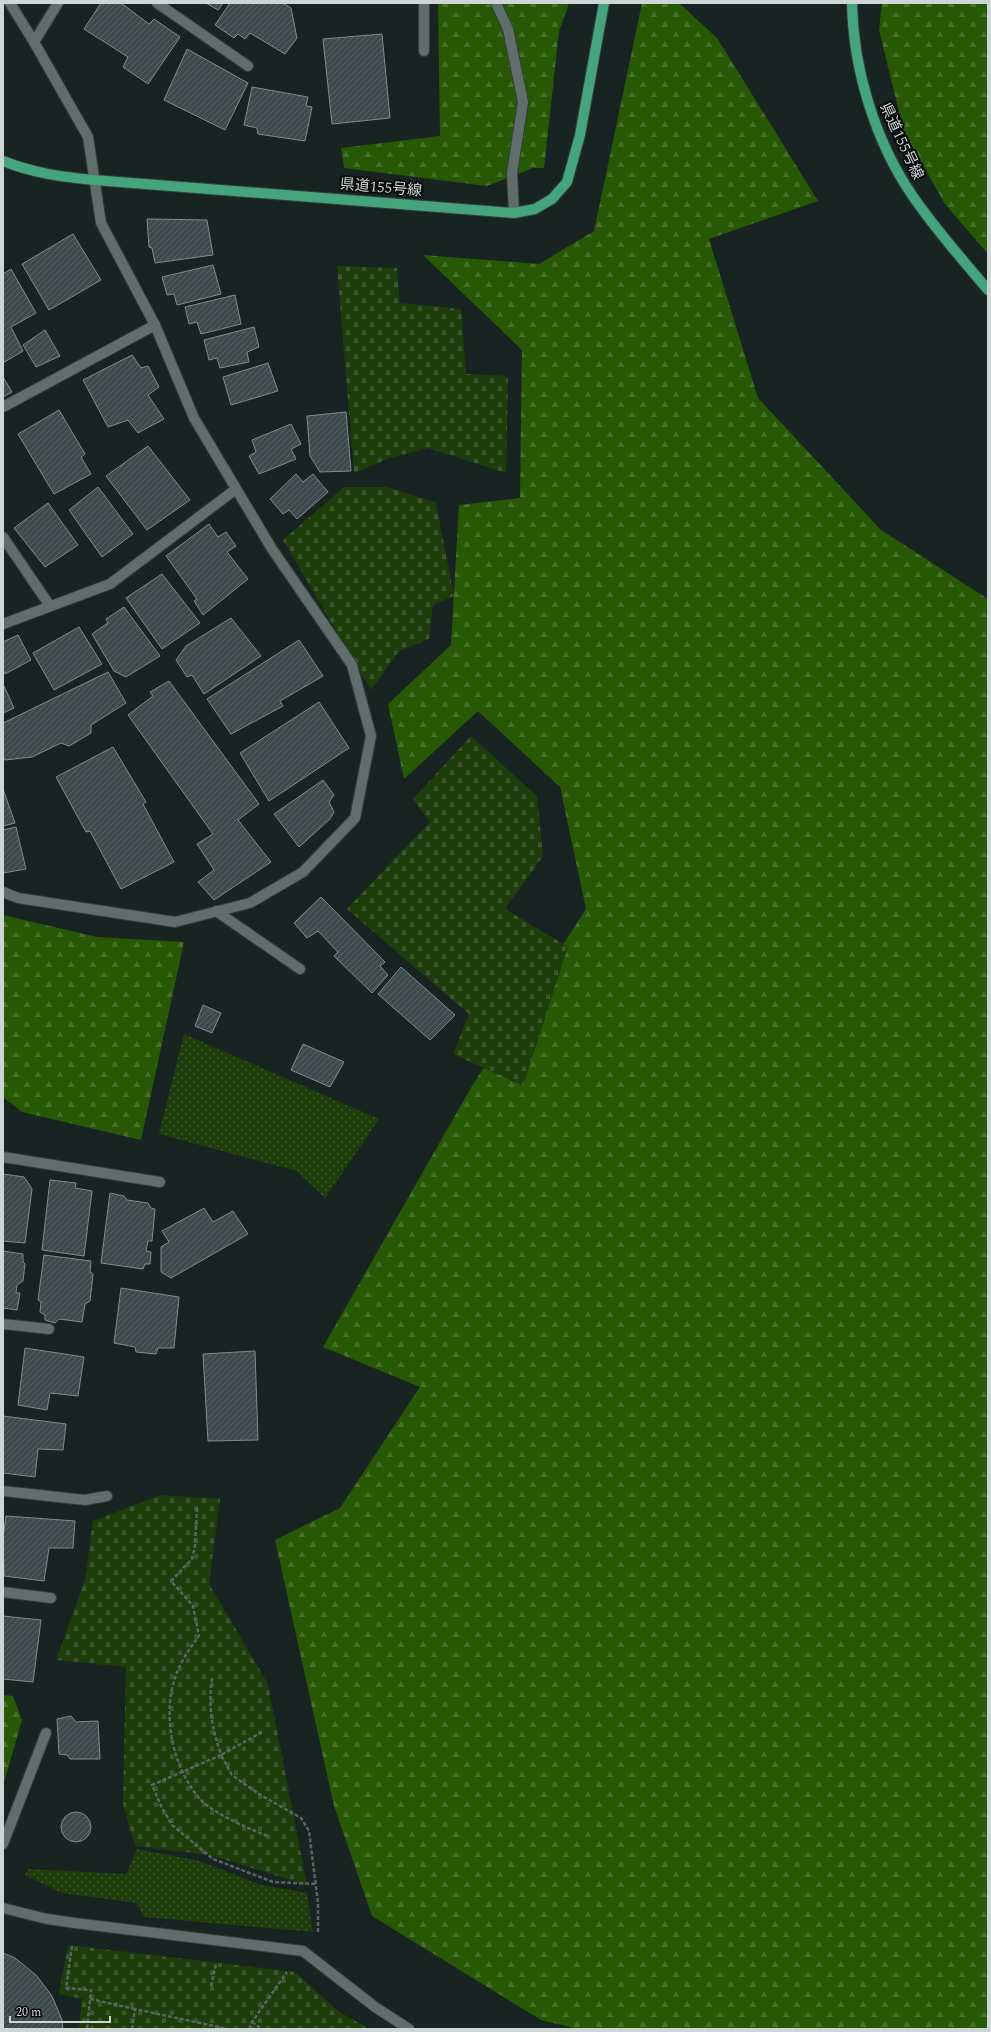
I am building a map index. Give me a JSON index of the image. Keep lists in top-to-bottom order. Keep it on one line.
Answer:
{"streets":{"main road":["県道155号線"]},"scale_bar":"20 m"}
